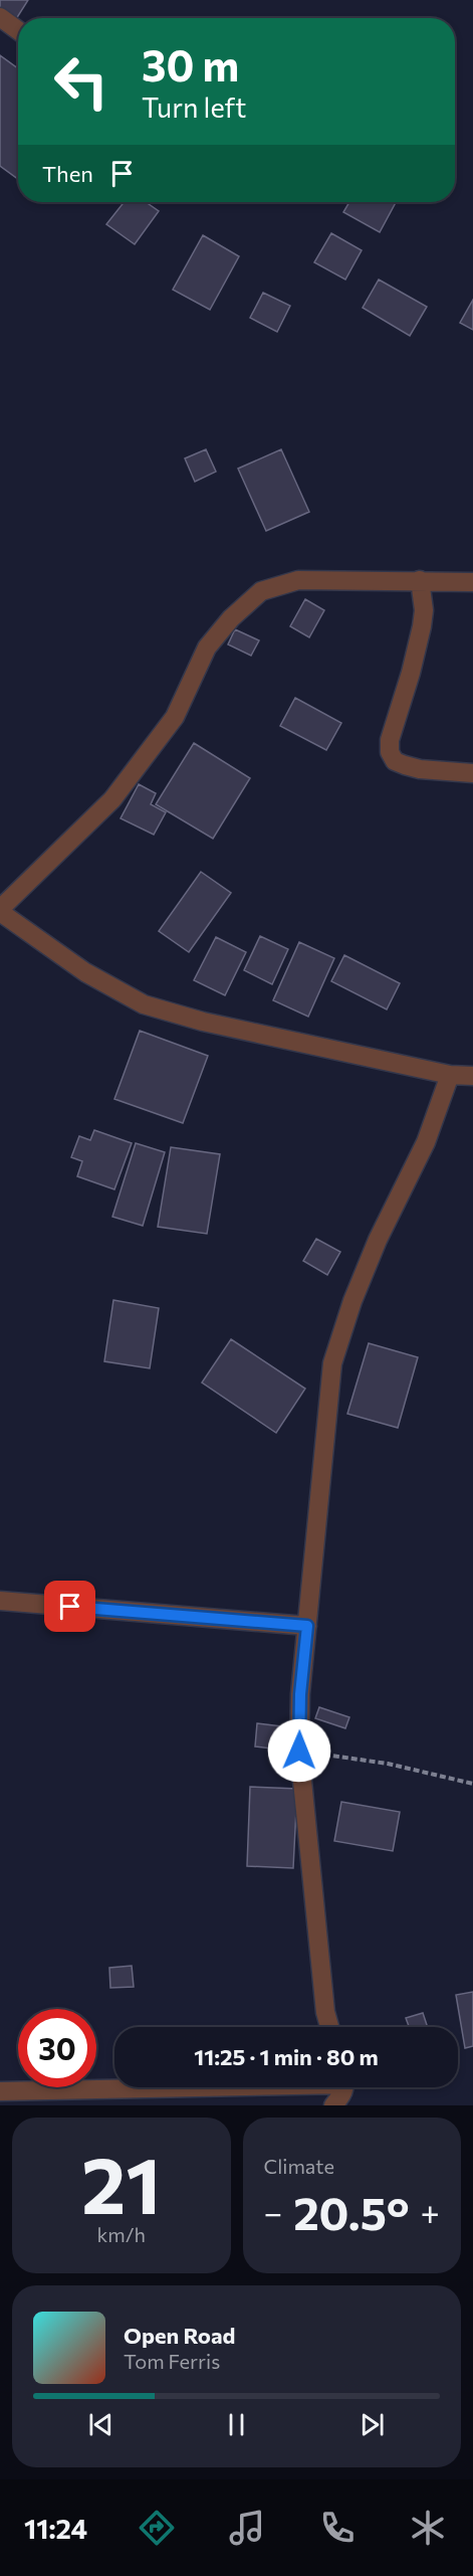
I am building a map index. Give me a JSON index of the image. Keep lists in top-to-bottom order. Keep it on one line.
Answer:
{"page":{"turn":["30 m","Turn left"],"then":"Then","limit":"30","trip":"11:25 · 1 min · 80 m","tile":[["21","km/h"],"Climate"],"heat":["−","20.5°","+"],"song":["Open Road","Tom Ferris"],"tabs":"11:24"}}
